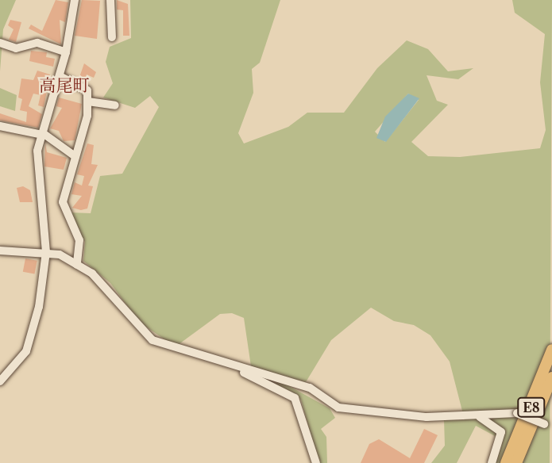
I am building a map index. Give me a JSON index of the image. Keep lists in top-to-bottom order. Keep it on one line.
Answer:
{"streets":{"highway":["E8"]},"districts":["高尾町"]}
